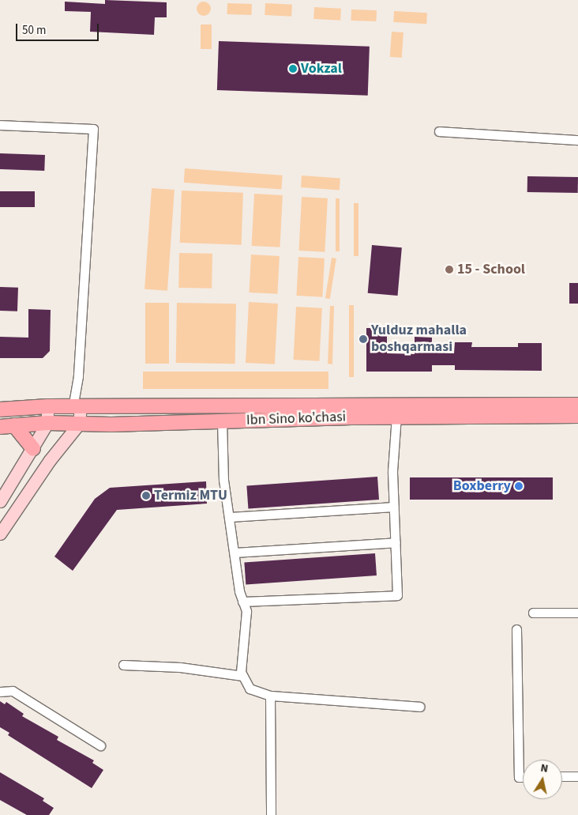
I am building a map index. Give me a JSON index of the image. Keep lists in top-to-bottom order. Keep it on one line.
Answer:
{"streets":{"main road":["Ibn Sino ko'chasi"]},"places":["Vokzal","15 - School","Yulduz mahalla boshqarmasi","Boxberry","Termiz MTU"],"scale_bar":"50 m","north":"top"}
